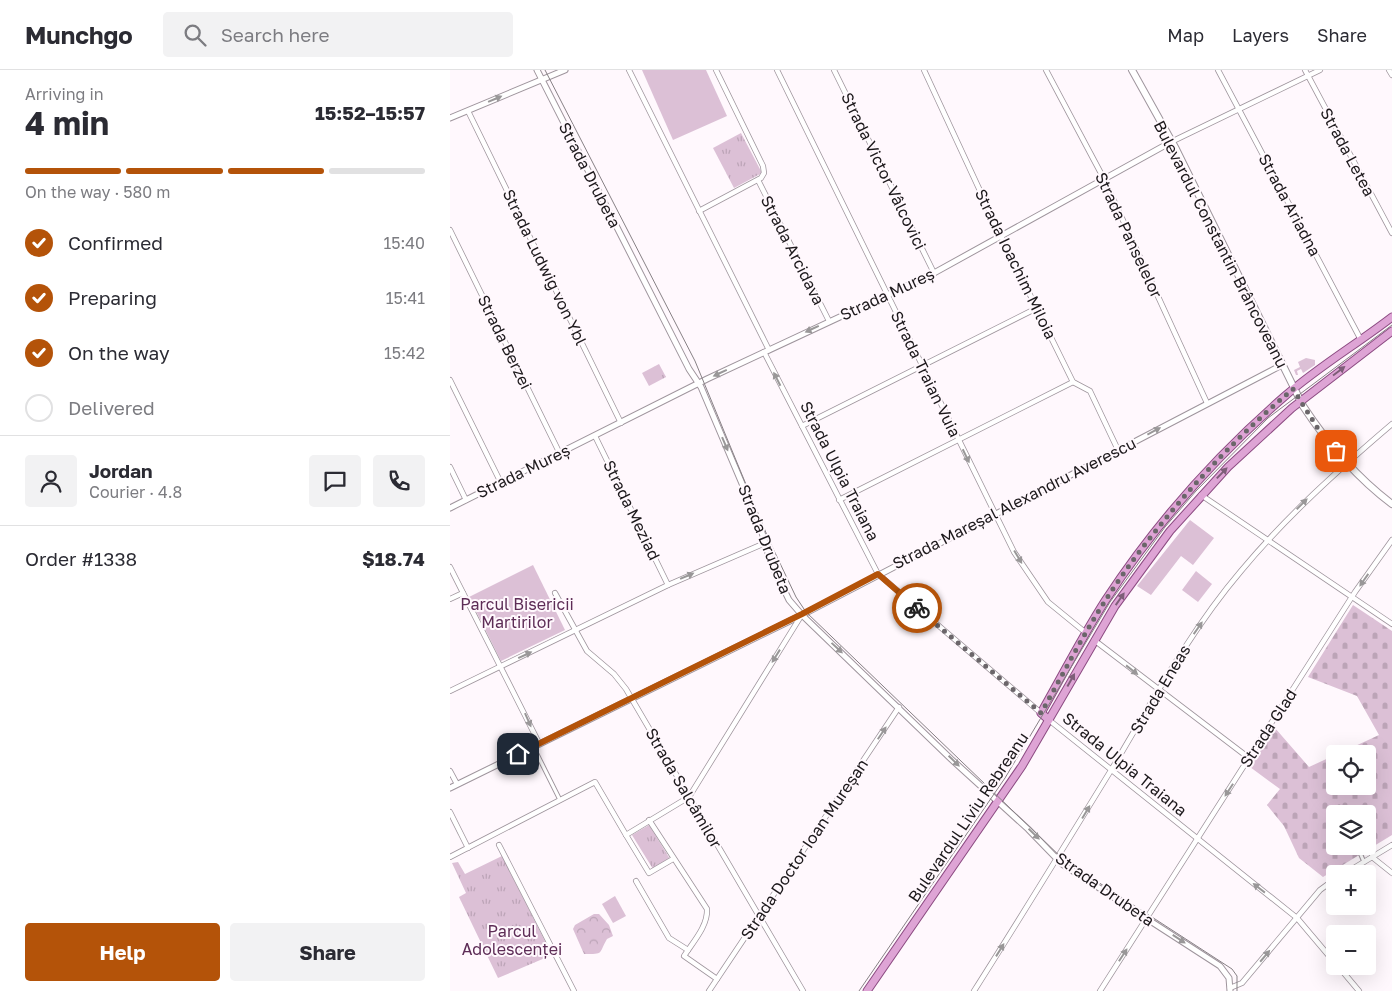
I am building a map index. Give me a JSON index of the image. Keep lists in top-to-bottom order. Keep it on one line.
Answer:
{"streets":{"main road":["Bulevardul Constantin Brâncoveanu","Strada Ulpia Traiana","Bulevardul Liviu Rebreanu"],"street":["Strada Letea","Strada Victor Vâlcovici","Strada Drubeta","Strada Ariadna","Strada Panselelor","Strada Arcidava","Strada Ioachim Miloia","Strada Ludwig von Ybl","Strada Mureș","Strada Berzei","Strada Traian Vuia","Strada Mareșal Alexandru Averescu","Strada Meziad","Strada Eneas","Strada Glad","Strada Salcâmilor","Strada Doctor Ioan Mureșan"]},"crossings":[["Strada Letea","Strada Mureș"],["Strada Victor Vâlcovici","Strada Mureș"],["Strada Drubeta","Strada Mureș"],["Strada Drubeta","Strada Mareșal Alexandru Averescu"],["Strada Drubeta","Strada Eneas"],["Strada Drubeta","Strada Glad"],["Strada Drubeta","Bulevardul Liviu Rebreanu"],["Strada Drubeta","Strada Doctor Ioan Mureșan"],["Strada Ariadna","Strada Mureș"],["Strada Panselelor","Strada Mureș"],["Strada Panselelor","Strada Mareșal Alexandru Averescu"],["Bulevardul Constantin Brâncoveanu","Strada Mureș"],["Bulevardul Constantin Brâncoveanu","Strada Mareșal Alexandru Averescu"],["Bulevardul Constantin Brâncoveanu","Strada Eneas"],["Bulevardul Constantin Brâncoveanu","Bulevardul Liviu Rebreanu"],["Strada Arcidava","Strada Mureș"],["Strada Arcidava","Strada Ulpia Traiana"],["Strada Ioachim Miloia","Strada Mureș"],["Strada Ioachim Miloia","Strada Mareșal Alexandru Averescu"],["Strada Ludwig von Ybl","Strada Mureș"],["Strada Mureș","Strada Berzei"],["Strada Mureș","Strada Traian Vuia"],["Strada Mureș","Strada Ulpia Traiana"],["Strada Mureș","Strada Meziad"],["Strada Traian Vuia","Strada Mareșal Alexandru Averescu"],["Strada Ulpia Traiana","Strada Mareșal Alexandru Averescu"],["Strada Ulpia Traiana","Strada Eneas"],["Strada Ulpia Traiana","Strada Glad"],["Strada Ulpia Traiana","Bulevardul Liviu Rebreanu"],["Strada Mareșal Alexandru Averescu","Strada Salcâmilor"],["Strada Salcâmilor","Strada Doctor Ioan Mureșan"]],"one_way":["Strada Drubeta","Strada Traian Vuia","Strada Eneas","Strada Doctor Ioan Mureșan"],"parks":["Parcul Bisericii Martirilor","Parcul Adolescenței"],"page":{"header":"Munchgo","search":"Search here","nav":["Map","Layers","Share"],"heading":["4 min","Arriving in","15:52–15:57"],"panel":["Jordan","Courier · 4.8","Order #1338","$18.74"],"bar":"On the way · 580 m","list":[["Confirmed","15:40"],["Preparing","15:41"],["On the way","15:42"],"Delivered"],"map_buttons":["+","−"],"buttons":["Help","Share"]}}
